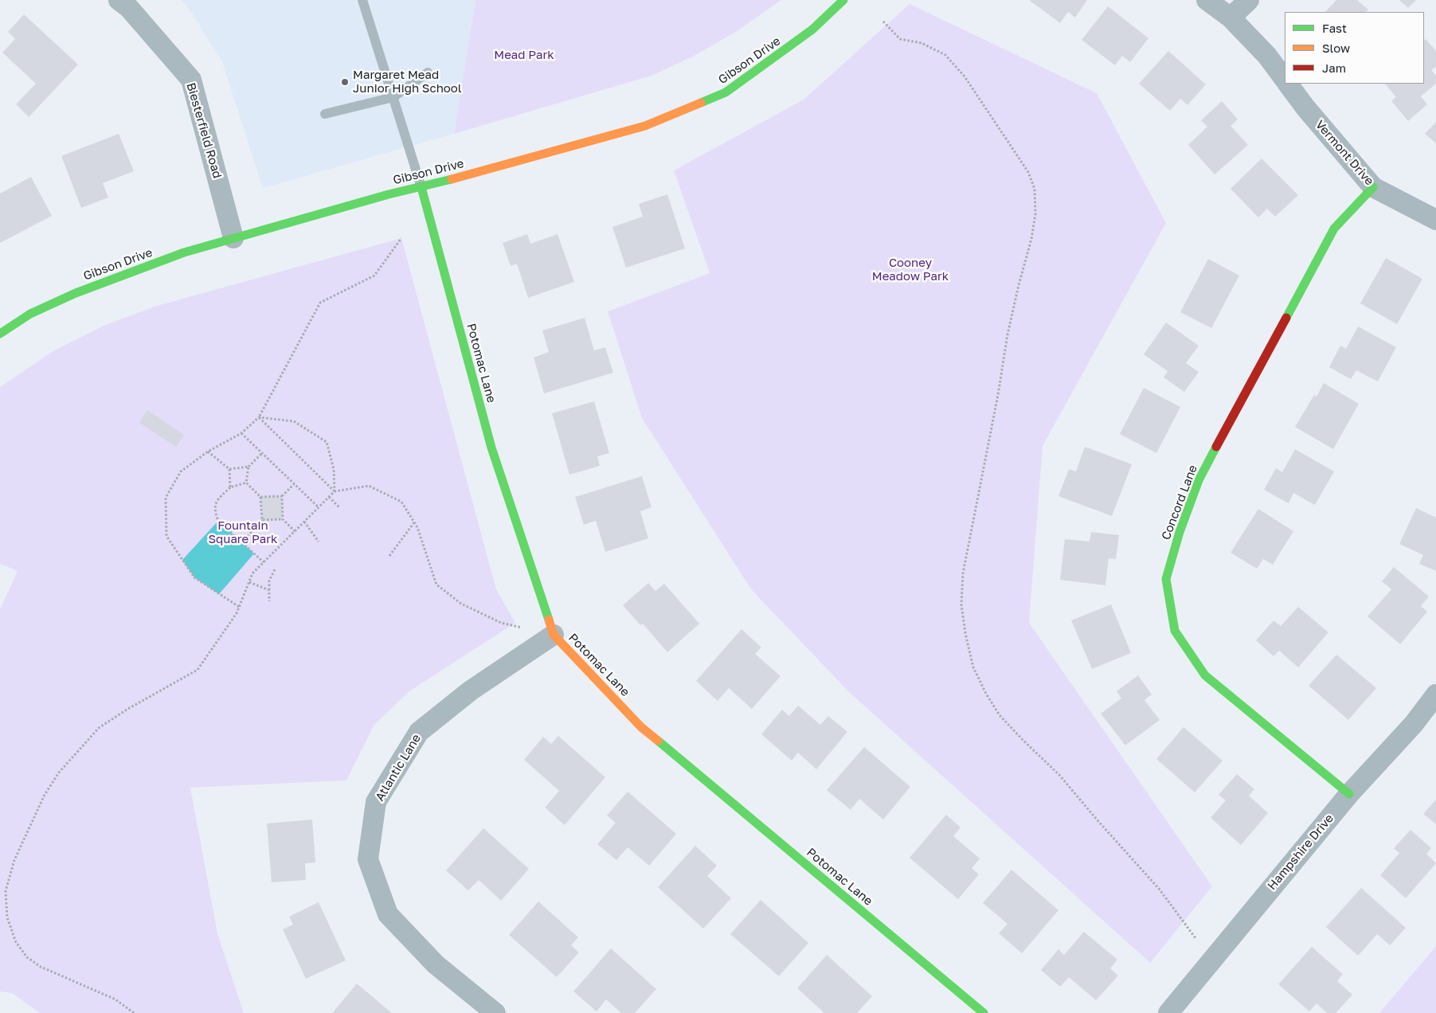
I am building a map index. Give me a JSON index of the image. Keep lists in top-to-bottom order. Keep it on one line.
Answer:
{"streets":{"street":["Gibson Drive","Biesterfield Road","Vermont Drive","Potomac Lane","Concord Lane","Atlantic Lane","Hampshire Drive"]},"crossings":[["Gibson Drive","Biesterfield Road"],["Gibson Drive","Potomac Lane"],["Vermont Drive","Concord Lane"],["Potomac Lane","Atlantic Lane"],["Concord Lane","Hampshire Drive"]],"parks":["Mead Park","Cooney Meadow Park","Fountain Square Park"],"places":["Margaret Mead Junior High School"],"legend":["Fast","Slow","Jam"]}
